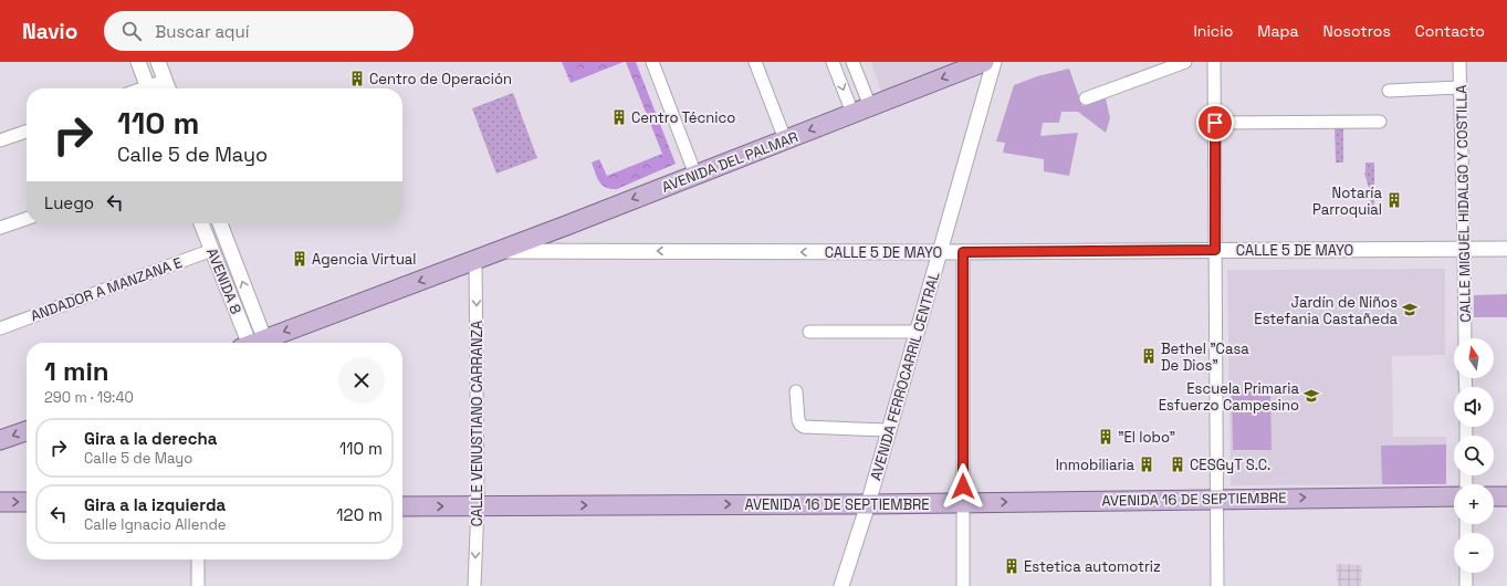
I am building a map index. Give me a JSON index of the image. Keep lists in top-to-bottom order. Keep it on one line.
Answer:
{"streets":{"main road":["AVENIDA DEL PALMAR","AVENIDA 16 DE SEPTIEMBRE"],"street":["CALLE MIGUEL HIDALGO Y COSTILLA","CALLE 5 DE MAYO","AVENIDA 8","ANDADOR A MANZANA E","AVENIDA FERROCARRIL CENTRAL","CALLE VENUSTIANO CARRANZA"]},"crossings":[["AVENIDA DEL PALMAR","CALLE 5 DE MAYO"],["AVENIDA DEL PALMAR","CALLE VENUSTIANO CARRANZA"],["CALLE MIGUEL HIDALGO Y COSTILLA","CALLE 5 DE MAYO"],["CALLE 5 DE MAYO","AVENIDA FERROCARRIL CENTRAL"],["AVENIDA 8","ANDADOR A MANZANA E"],["AVENIDA FERROCARRIL CENTRAL","AVENIDA 16 DE SEPTIEMBRE"],["CALLE VENUSTIANO CARRANZA","AVENIDA 16 DE SEPTIEMBRE"]],"one_way":["AVENIDA DEL PALMAR","CALLE 5 DE MAYO","CALLE VENUSTIANO CARRANZA","AVENIDA 16 DE SEPTIEMBRE"],"places":{"building":["Centro de Operación","Centro Técnico","Notaría Parroquial","Agencia Virtual","Bethel \"Casa De Dios\"","\"El lobo\"","Inmobiliaria","CESGyT S.C.","Estetica automotriz"],"school or university":["Jardín de Niños Estefania Castañeda","Escuela Primaria Esfuerzo Campesino"]},"north":"top","page":{"header":"Navio","search":"Buscar aquí","nav":["Inicio","Mapa","Nosotros","Contacto"],"turn":["110 m","Calle 5 de Mayo"],"then":"Luego","map_buttons":["+","−"],"heading":["1 min","290 m · 19:40"],"list":[{"name":"Gira a la derecha","note":"Calle 5 de Mayo","value":"110 m"},{"name":"Gira a la izquierda","note":"Calle Ignacio Allende","value":"120 m"}]}}
